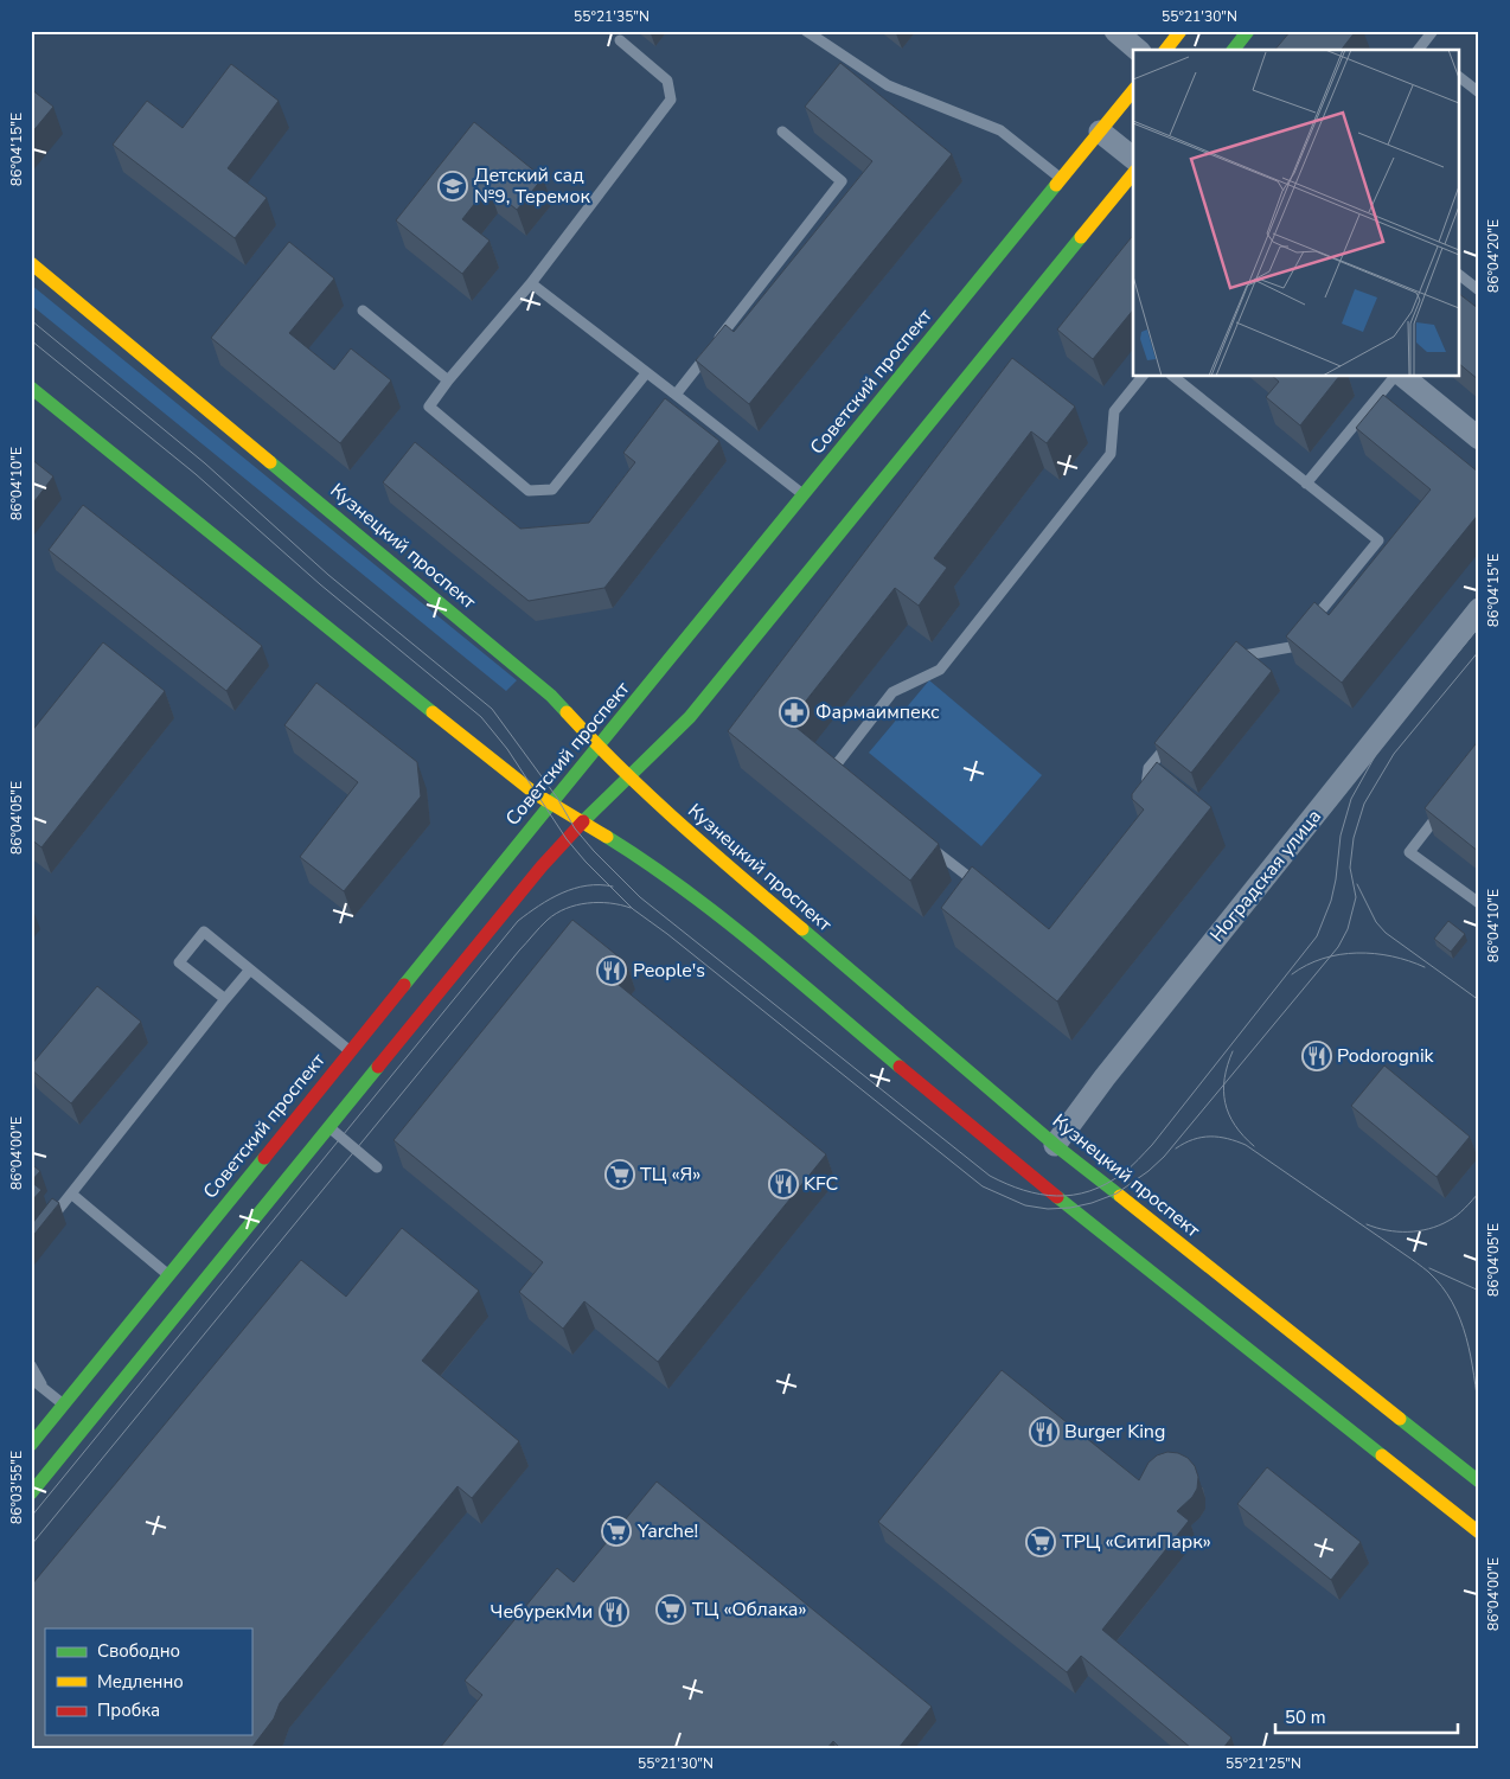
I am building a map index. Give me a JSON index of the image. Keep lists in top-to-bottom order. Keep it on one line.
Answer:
{"streets":{"main road":["Советский проспект","Кузнецкий проспект"],"street":["Ноградская улица"]},"crossings":[["Советский проспект","Кузнецкий проспект"],["Кузнецкий проспект","Ноградская улица"]],"places":{"school or university":["Детский сад №9, Теремок"],"pharmacy":["Фармаимпекс"],"restaurant":["People's","Podorognik","KFC","Burger King","ЧебурекМи"],"supermarket":["ТЦ «Я»","Yarche!","ТРЦ «СитиПарк»","ТЦ «Облака»"]},"legend":["Свободно","Медленно","Пробка"],"scale_bar":"50 m","coordinates":["55°21'35\"N","55°21'30\"N","86°04'15\"E","86°04'20\"E","86°04'10\"E","86°04'05\"E","86°04'00\"E","86°03'55\"E","55°21'25\"N"]}
